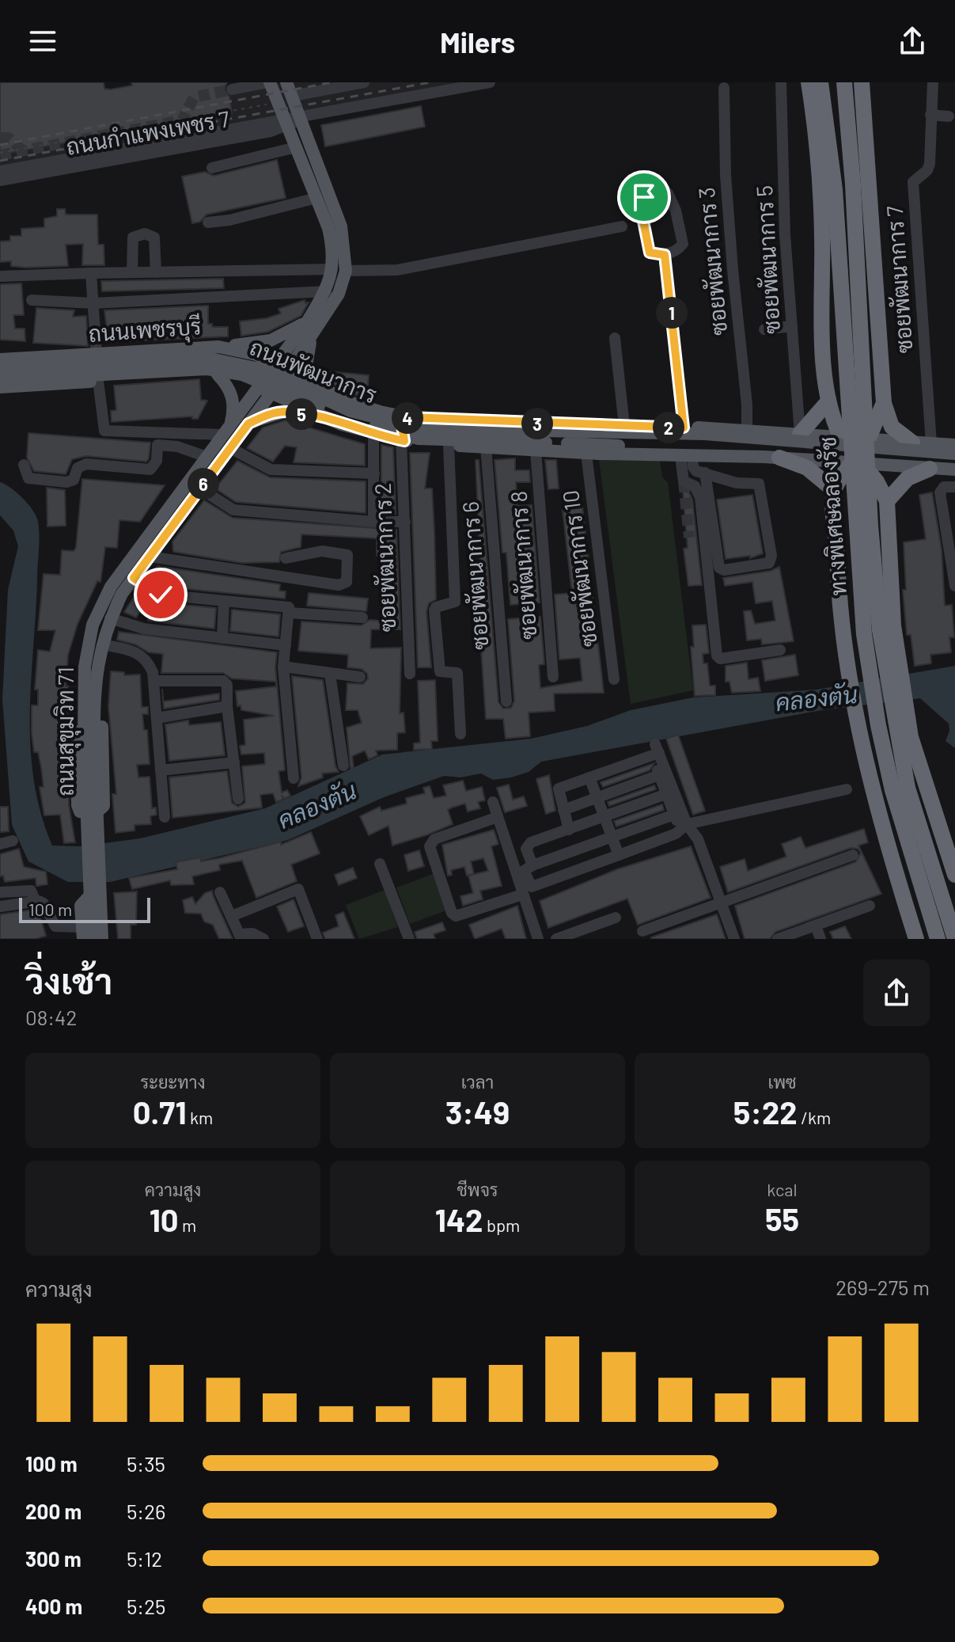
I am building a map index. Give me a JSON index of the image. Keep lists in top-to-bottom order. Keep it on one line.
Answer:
{"streets":{"highway":["ทางพิเศษฉลองรัช"],"main road":["ถนนเพชรบุรี","ถนนพัฒนาการ","ถนนสุขุมวิท 71"],"street":["ถนนกำแพงเพชร 7","ซอยพัฒนาการ 5","ซอยพัฒนาการ 3","ซอยพัฒนาการ 7","ซอยพัฒนาการ 2","ซอยพัฒนาการ 8","ซอยพัฒนาการ 10","ซอยพัฒนาการ 6"]},"crossings":[["ซอยพัฒนาการ 5","ถนนพัฒนาการ"],["ซอยพัฒนาการ 3","ถนนพัฒนาการ"],["ซอยพัฒนาการ 7","ถนนพัฒนาการ"],["ถนนเพชรบุรี","ถนนพัฒนาการ"],["ถนนเพชรบุรี","ถนนสุขุมวิท 71"],["ถนนพัฒนาการ","ซอยพัฒนาการ 2"],["ถนนพัฒนาการ","ซอยพัฒนาการ 8"],["ถนนพัฒนาการ","ซอยพัฒนาการ 10"],["ถนนพัฒนาการ","ซอยพัฒนาการ 6"],["ถนนพัฒนาการ","ถนนสุขุมวิท 71"]],"water":["คลองตัน"],"scale_bar":"100 m","page":{"header":"Milers","pins":["1","5","4","3","2","6"],"scale":"100 m","heading":["วิ่งเช้า","08:42"],"stats":[["ระยะทาง","0.71 km"],["เวลา","3:49"],["เพซ","5:22 /km"],["ความสูง","10 m"],["ชีพจร","142 bpm"],["kcal","55"]],"chart":["ความสูง","269–275 m"],"list":[{"name":"100 m","note":"5:35"},{"name":"200 m","note":"5:26"},{"name":"300 m","note":"5:12"},{"name":"400 m","note":"5:25"}]}}
